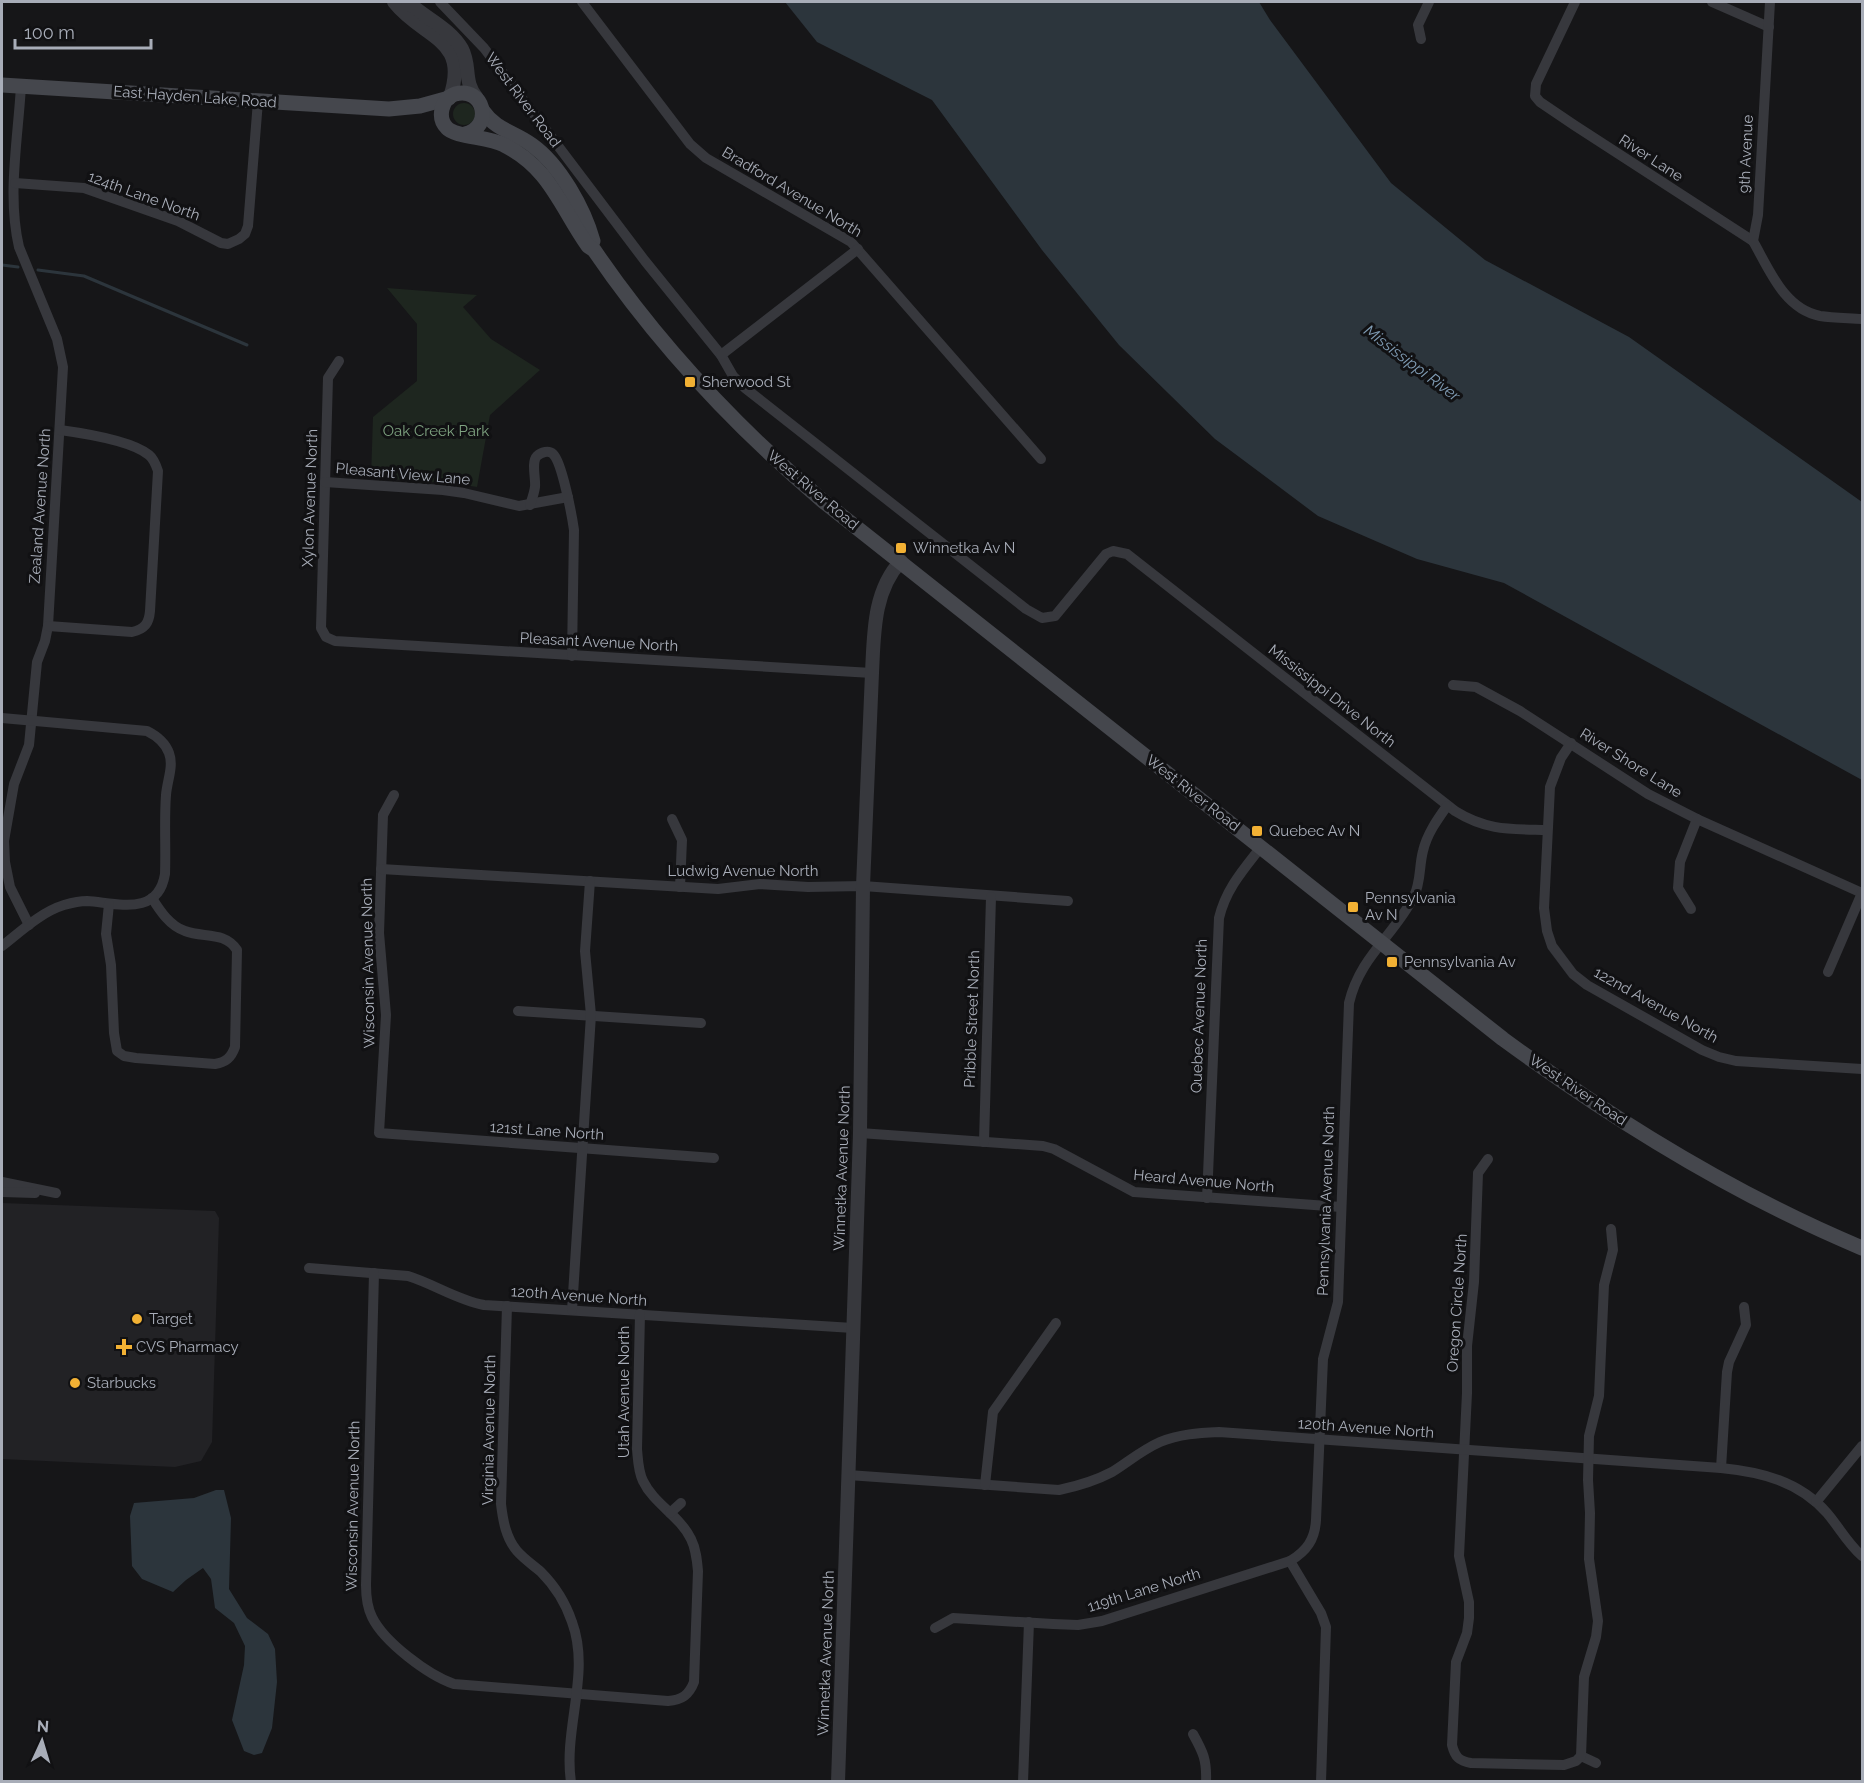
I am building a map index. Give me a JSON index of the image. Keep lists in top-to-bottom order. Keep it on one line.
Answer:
{"streets":{"main road":["East Hayden Lake Road","West River Road"],"street":["9th Avenue","River Lane","Bradford Avenue North","124th Lane North","Pleasant View Lane","Xylon Avenue North","Zealand Avenue North","Pleasant Avenue North","Mississippi Drive North","River Shore Lane","Ludwig Avenue North","Wisconsin Avenue North","122nd Avenue North","Quebec Avenue North","Pribble Street North","121st Lane North","Winnetka Avenue North","Heard Avenue North","Pennsylvania Avenue North","120th Avenue North","Oregon Circle North","Utah Avenue North","Virginia Avenue North","119th Lane North"]},"crossings":[["East Hayden Lake Road","West River Road"],["East Hayden Lake Road","124th Lane North"],["East Hayden Lake Road","Zealand Avenue North"],["West River Road","Mississippi Drive North"],["West River Road","Quebec Avenue North"],["West River Road","Winnetka Avenue North"],["West River Road","Pennsylvania Avenue North"],["9th Avenue","River Lane"],["124th Lane North","Zealand Avenue North"],["Pleasant View Lane","Xylon Avenue North"],["Xylon Avenue North","Pleasant Avenue North"],["Pleasant Avenue North","Winnetka Avenue North"],["Mississippi Drive North","122nd Avenue North"],["Mississippi Drive North","Pennsylvania Avenue North"],["River Shore Lane","122nd Avenue North"],["Ludwig Avenue North","Wisconsin Avenue North"],["Ludwig Avenue North","Pribble Street North"],["Ludwig Avenue North","Winnetka Avenue North"],["Wisconsin Avenue North","121st Lane North"],["Wisconsin Avenue North","120th Avenue North"],["Wisconsin Avenue North","Utah Avenue North"],["Wisconsin Avenue North","Virginia Avenue North"],["Quebec Avenue North","Heard Avenue North"],["Pribble Street North","Heard Avenue North"],["Winnetka Avenue North","Heard Avenue North"],["Winnetka Avenue North","120th Avenue North"],["Heard Avenue North","Pennsylvania Avenue North"],["Pennsylvania Avenue North","120th Avenue North"],["Pennsylvania Avenue North","119th Lane North"],["120th Avenue North","Oregon Circle North"],["120th Avenue North","Utah Avenue North"],["120th Avenue North","Virginia Avenue North"],["Utah Avenue North","Virginia Avenue North"]],"water":["Mississippi River"],"parks":["Oak Creek Park"],"places":{"transit":["Sherwood St","Winnetka Av N","Quebec Av N","Pennsylvania Av N","Pennsylvania Av"],"other":["Target","Starbucks"],"health":["CVS Pharmacy"]},"scale_bar":"100 m","north":"top"}
